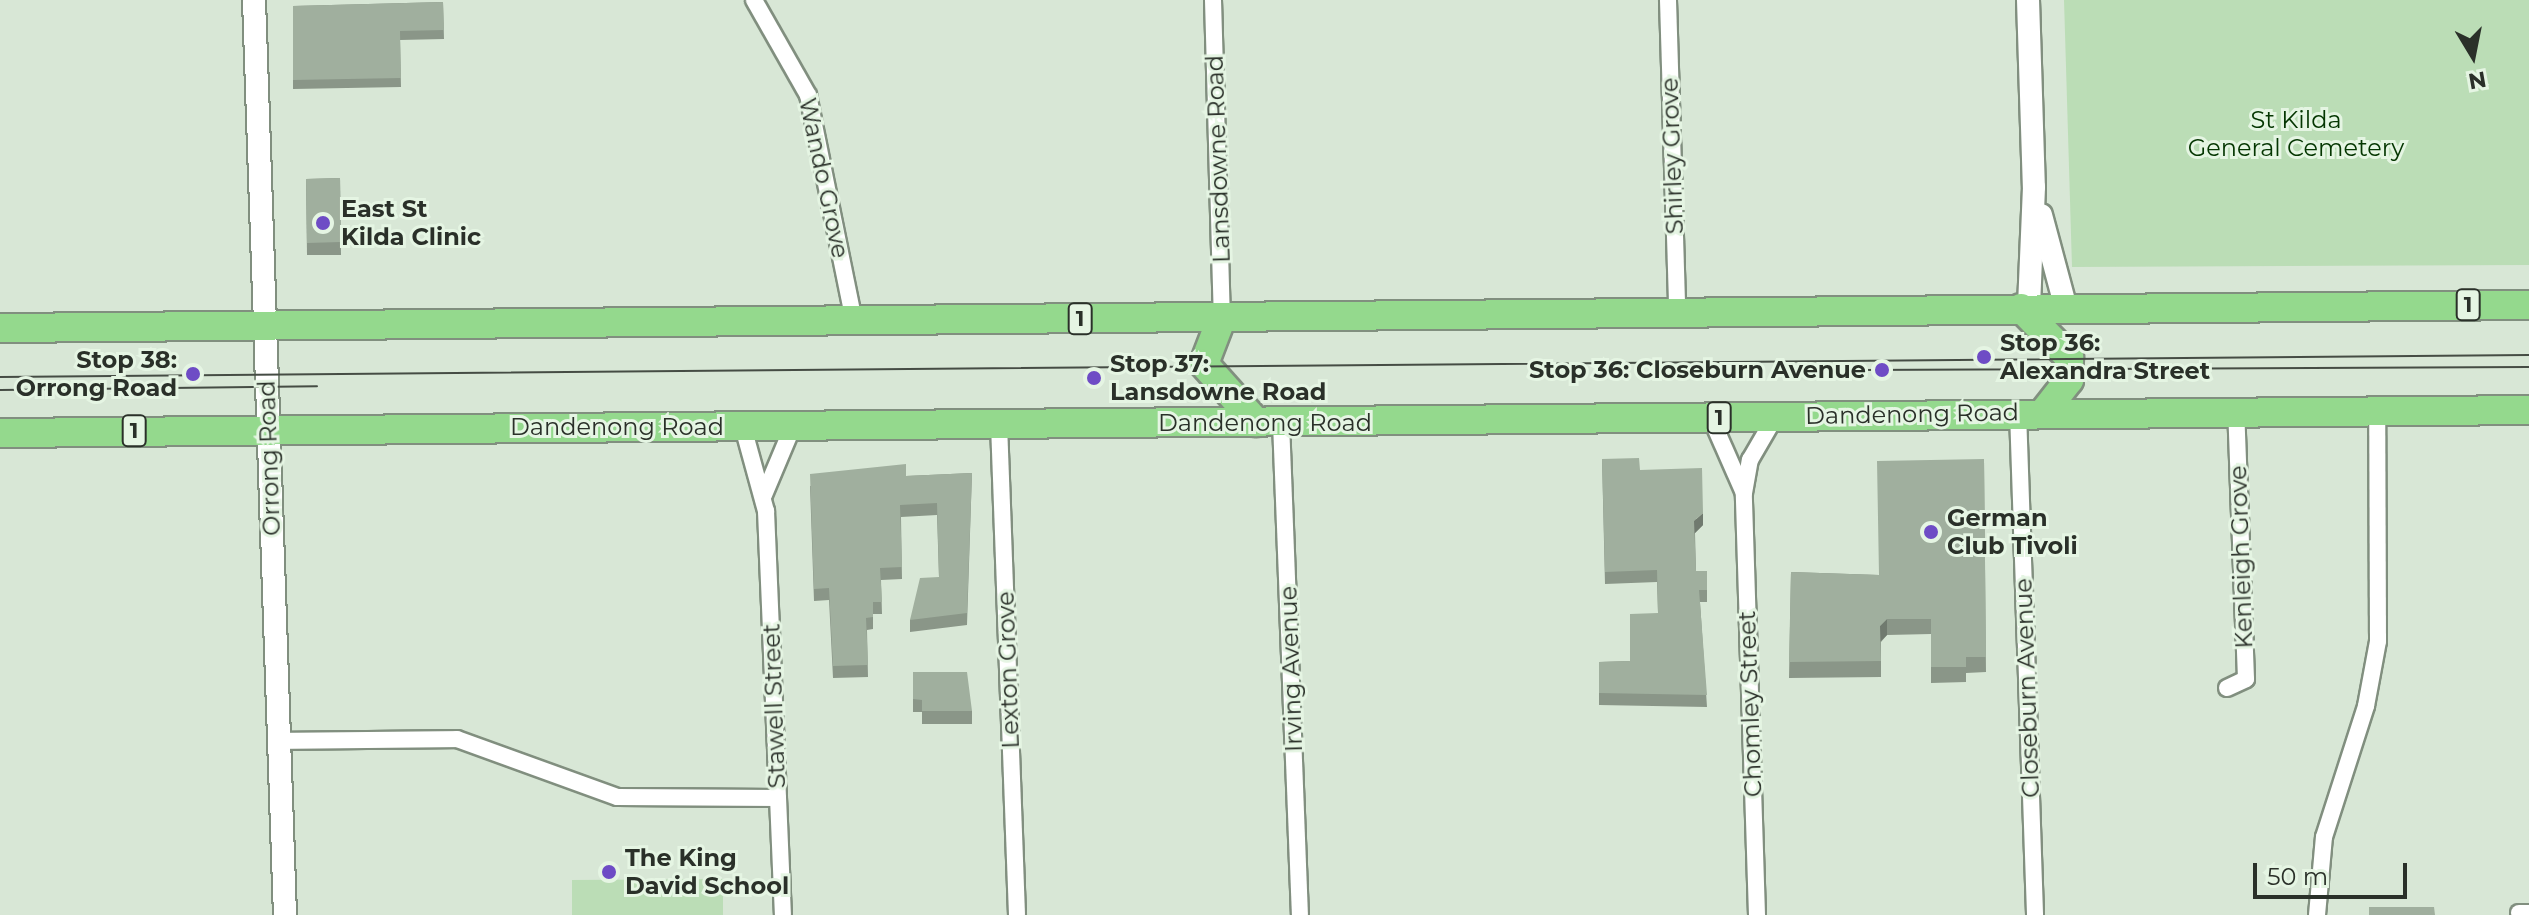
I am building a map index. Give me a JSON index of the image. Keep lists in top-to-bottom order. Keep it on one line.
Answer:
{"streets":{"highway":["1","Dandenong Road"],"street":["Shirley Grove","Lansdowne Road","Wando Grove","Orrong Road","Kenleigh Grove","Irving Avenue","Lexton Grove","Closeburn Avenue","Chomley Street","Stawell Street"]},"crossings":[["Shirley Grove","1"],["Lansdowne Road","1"],["Wando Grove","1"],["1","Orrong Road"],["Dandenong Road","Orrong Road"],["Dandenong Road","Kenleigh Grove"],["Dandenong Road","Irving Avenue"],["Dandenong Road","Lexton Grove"],["Dandenong Road","Closeburn Avenue"],["Dandenong Road","Chomley Street"],["Dandenong Road","Stawell Street"]],"parks":["St Kilda General Cemetery"],"places":["East St Kilda Clinic","Stop 36: Alexandra Street","Stop 36: Closeburn Avenue","Stop 38: Orrong Road","Stop 37: Lansdowne Road","German Club Tivoli","The King David School"],"scale_bar":"50 m","north":"bottom"}
